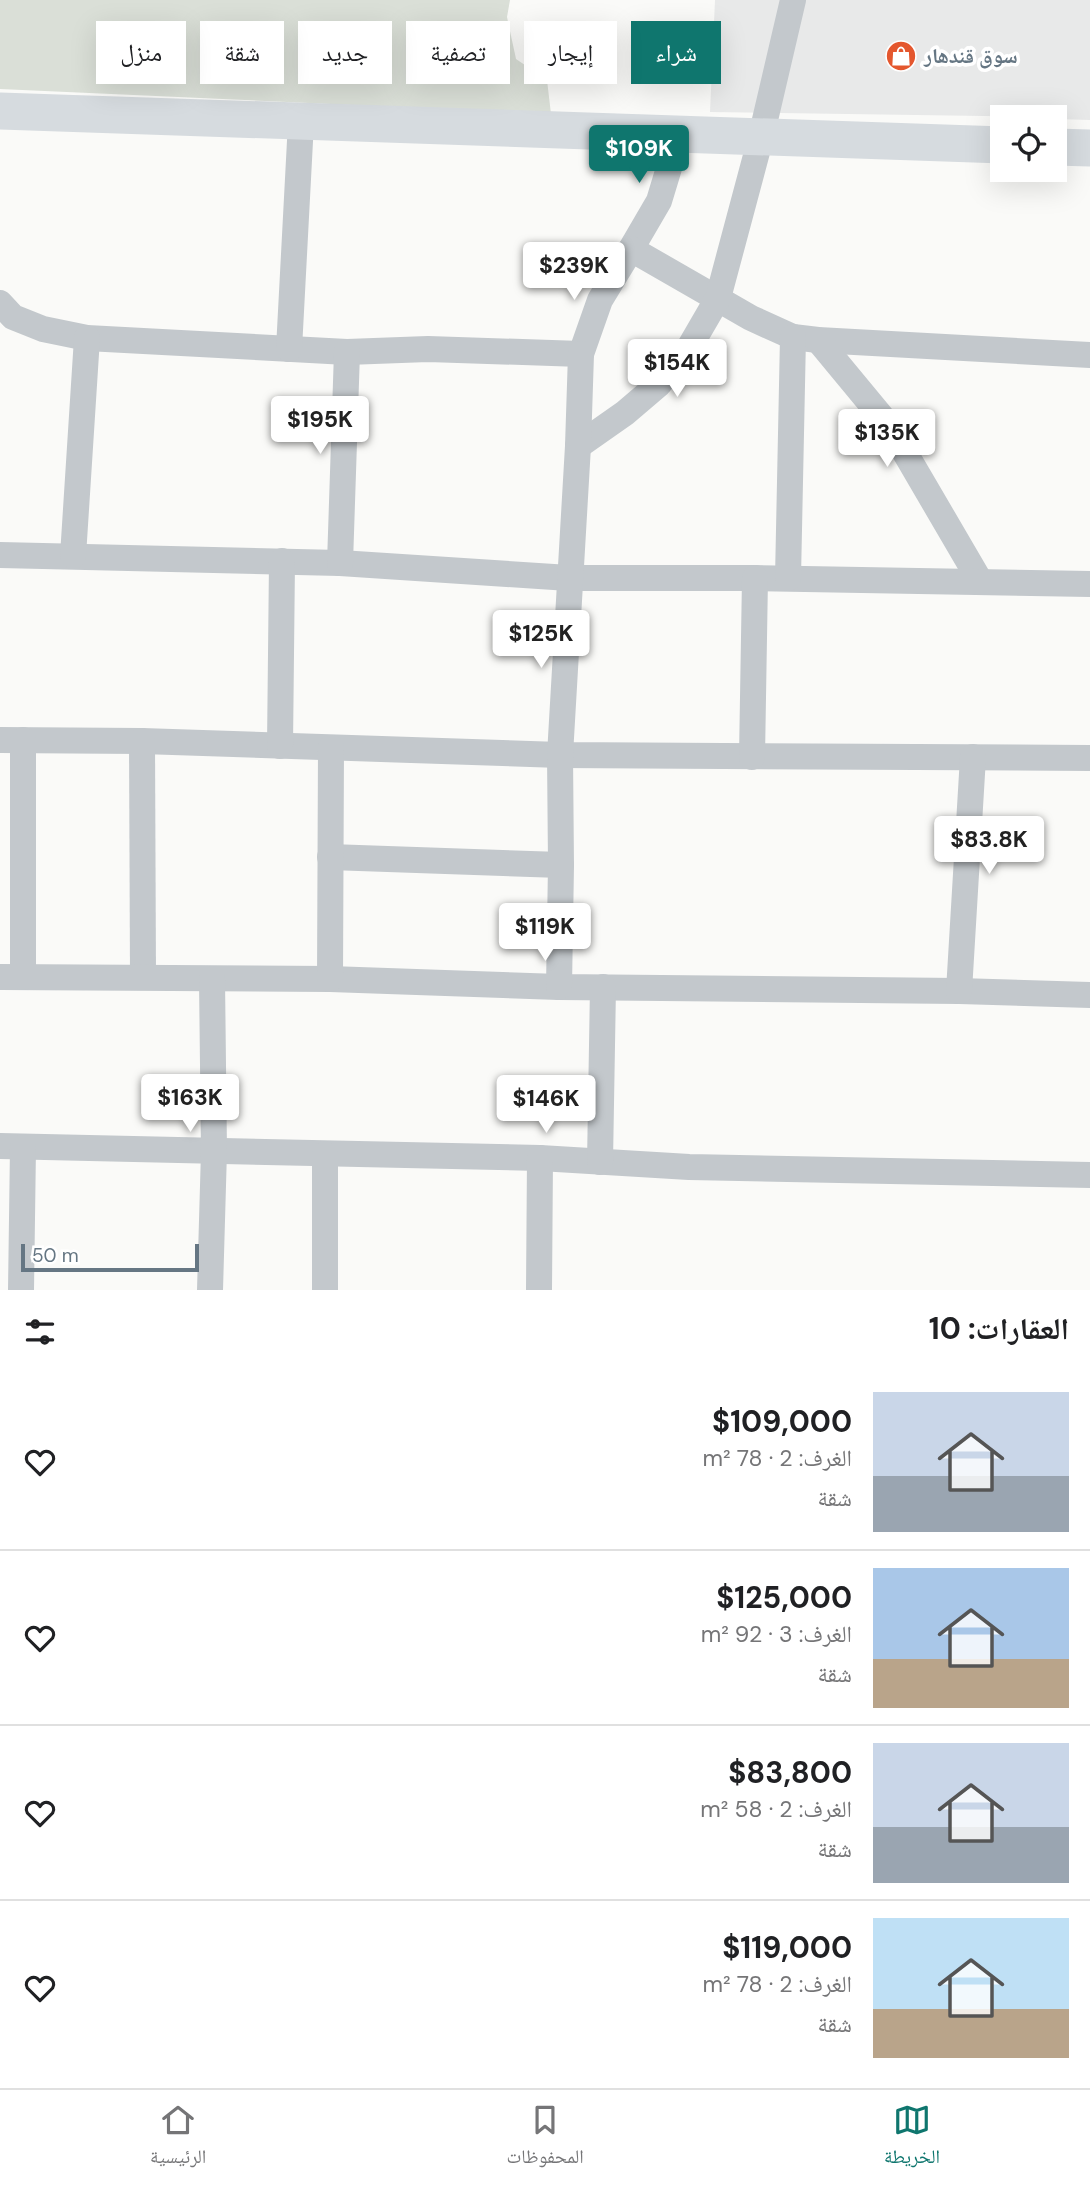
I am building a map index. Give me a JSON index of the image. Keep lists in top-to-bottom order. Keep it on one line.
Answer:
{"places":{"shop":["سوق قندهار"]},"scale_bar":"50 m","page":{"chip":["شراء","إيجار","تصفية","جديد","شقة","منزل"],"price":["$109K","$239K","$154K","$195K","$135K","$125K","$83.8K","$119K","$163K","$146K"],"scale":"50 m","heading":"العقارات: 10","list":[{"name":"$109,000","note":"الغرف: 2 · 78 m² · شقة"},{"name":"$125,000","note":"الغرف: 3 · 92 m² · شقة"},{"name":"$83,800","note":"الغرف: 2 · 58 m² · شقة"},{"name":"$119,000","note":"الغرف: 2 · 78 m² · شقة"}],"tabs":["الخريطة","المحفوظات","الرئيسية"]}}
